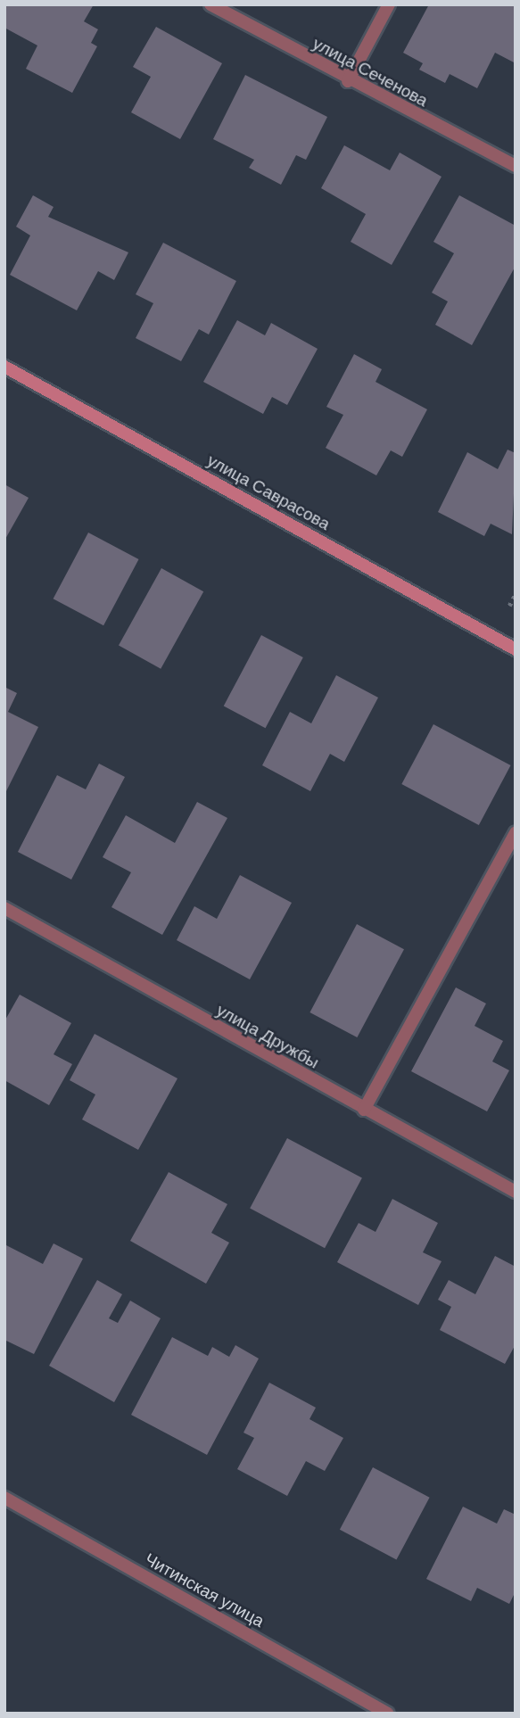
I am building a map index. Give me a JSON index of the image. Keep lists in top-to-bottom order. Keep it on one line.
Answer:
{"streets":{"street":["улица Сеченова","улица Саврасова","улица Дружбы","Читинская улица"]}}
